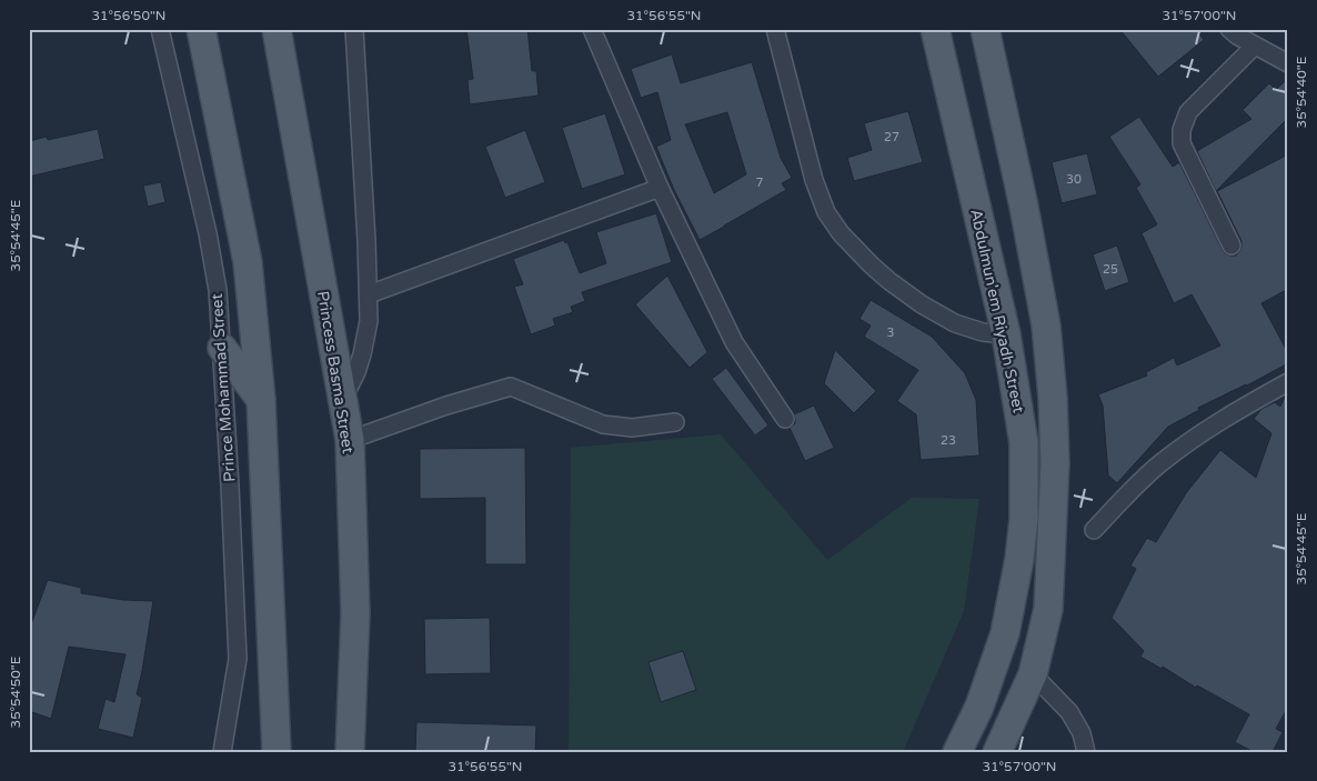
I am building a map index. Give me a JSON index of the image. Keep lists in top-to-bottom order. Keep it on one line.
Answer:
{"streets":{"main road":["Abdulmun'em Riyadh Street","Princess Basma Street"],"street":["Prince Mohammad Street"]},"house_numbers":["27","30","7","25","3","23"],"coordinates":["31°56'50\"N","31°56'55\"N","31°57'00\"N","35°54'40\"E","35°54'45\"E","35°54'50\"E"]}
